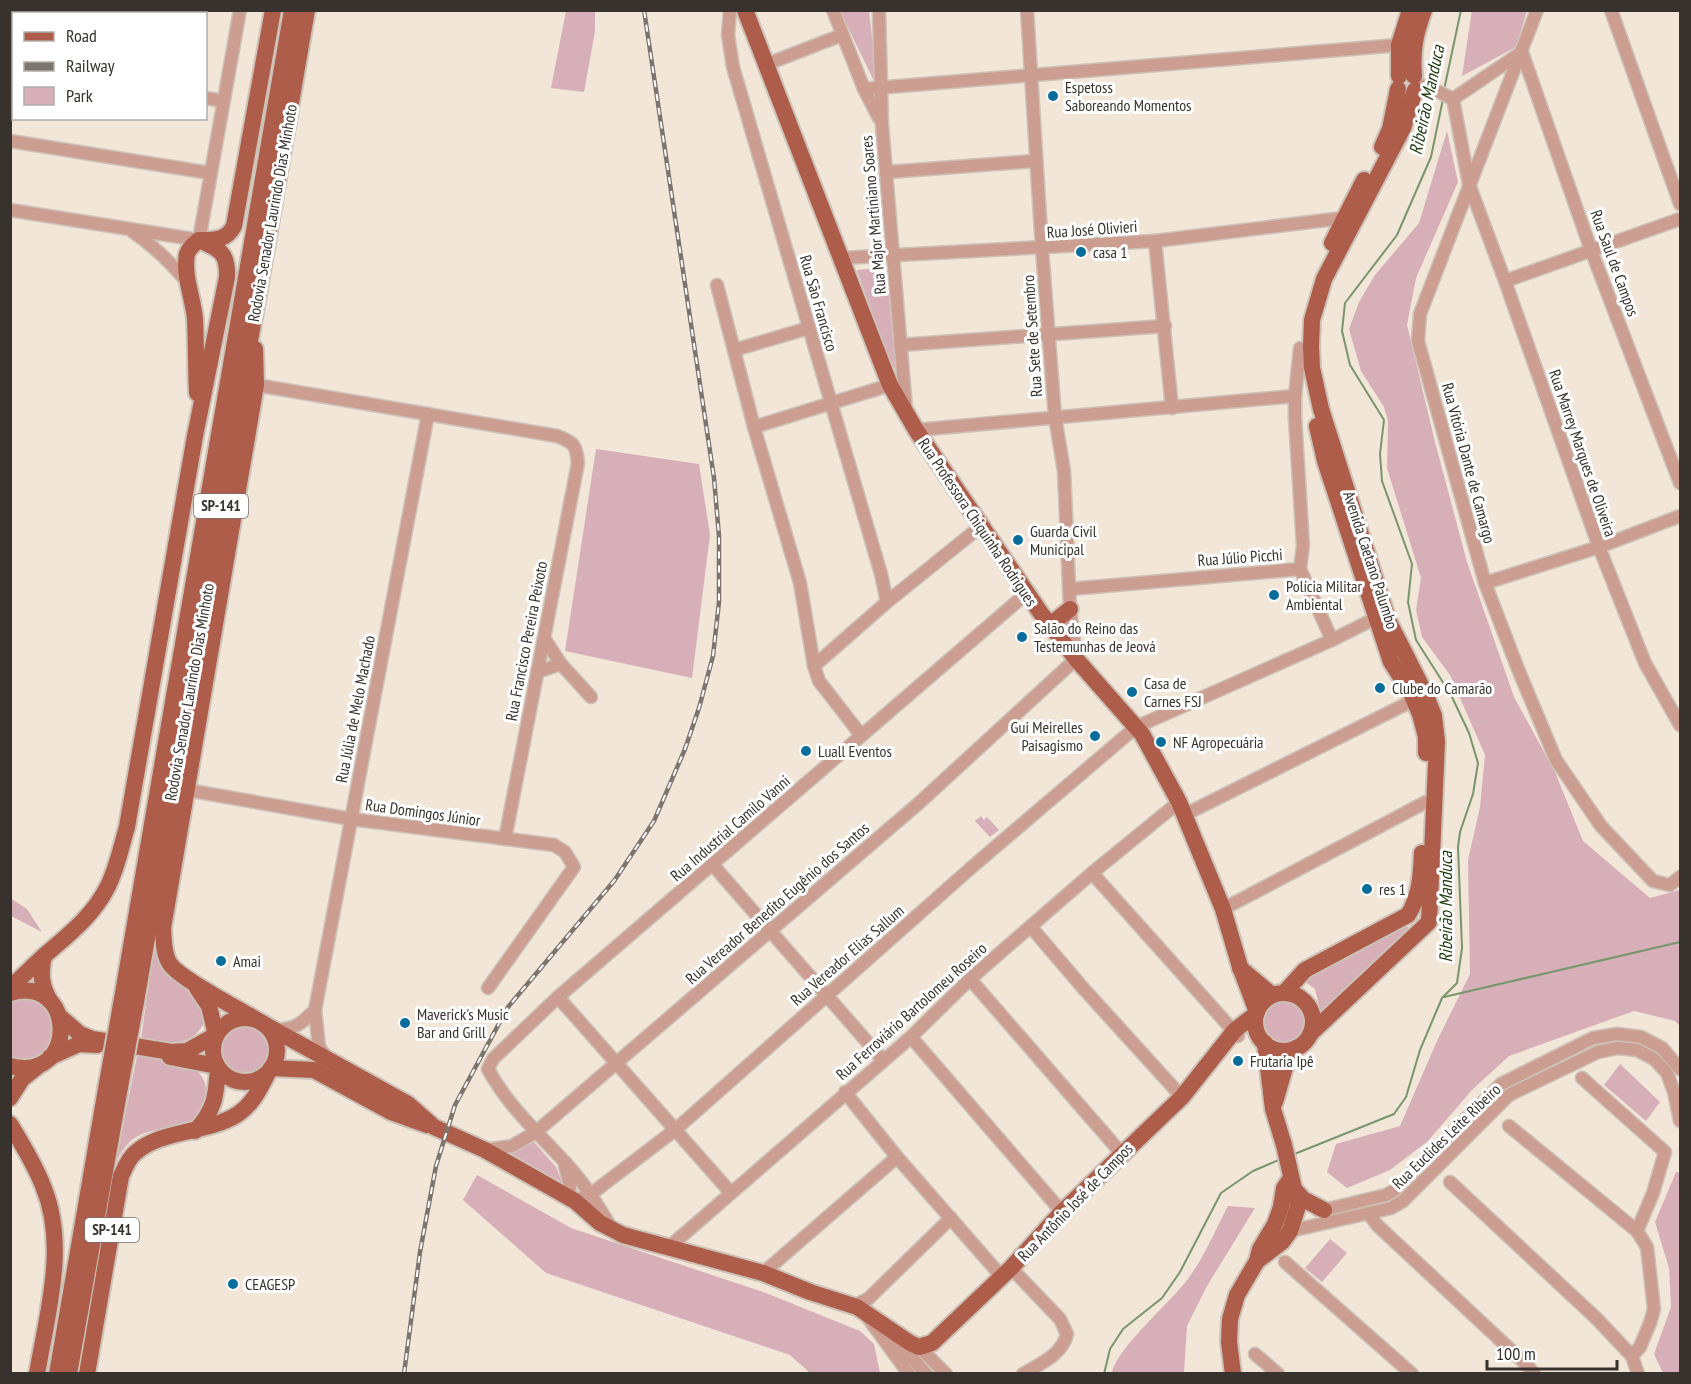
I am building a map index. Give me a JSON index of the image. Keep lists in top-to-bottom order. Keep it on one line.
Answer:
{"streets":{"main road":["Rodovia Senador Laurindo Dias Minhoto","SP-141","Rua Professora Chiquinha Rodrigues","Avenida Caetano Palumbo","Rua Antônio José de Campos"],"street":["Rua Major Martiniano Soares","Rua José Olivieri","Rua Saul de Campos","Rua São Francisco","Rua Sete de Setembro","Rua Marrey Marques de Oliveira","Rua Vitória Dante de Camargo","Rua Júlio Picchi","Rua Francisco Pereira Peixoto","Rua Júlia de Melo Machado","Rua Domingos Júnior","Rua Industrial Camilo Vanni","Rua Vereador Benedito Eugênio dos Santos","Rua Vereador Elias Sallum","Rua Ferroviário Bartolomeu Roseiro","Rua Euclides Leite Ribeiro"]},"crossings":[["Rua Major Martiniano Soares","Rua José Olivieri"],["Rua Major Martiniano Soares","Rua Professora Chiquinha Rodrigues"],["Rua José Olivieri","Rua Sete de Setembro"],["Rua José Olivieri","Rua Professora Chiquinha Rodrigues"],["Rua José Olivieri","Avenida Caetano Palumbo"],["Rua Saul de Campos","Rua Vitória Dante de Camargo"],["Rua Sete de Setembro","Rua Professora Chiquinha Rodrigues"],["Rua Sete de Setembro","Rua Júlio Picchi"],["Rua Sete de Setembro","Rua Vereador Benedito Eugênio dos Santos"],["Rua Marrey Marques de Oliveira","Rua Vitória Dante de Camargo"],["SP-141","Rua Domingos Júnior"],["Rua Professora Chiquinha Rodrigues","Avenida Caetano Palumbo"],["Rua Professora Chiquinha Rodrigues","Rua Industrial Camilo Vanni"],["Rua Professora Chiquinha Rodrigues","Rua Vereador Benedito Eugênio dos Santos"],["Rua Professora Chiquinha Rodrigues","Rua Vereador Elias Sallum"],["Rua Professora Chiquinha Rodrigues","Rua Ferroviário Bartolomeu Roseiro"],["Rua Professora Chiquinha Rodrigues","Rua Antônio José de Campos"],["Rua Júlio Picchi","Avenida Caetano Palumbo"],["Avenida Caetano Palumbo","Rua Vereador Elias Sallum"],["Avenida Caetano Palumbo","Rua Ferroviário Bartolomeu Roseiro"],["Avenida Caetano Palumbo","Rua Antônio José de Campos"],["Rua Francisco Pereira Peixoto","Rua Júlia de Melo Machado"],["Rua Francisco Pereira Peixoto","Rua Domingos Júnior"],["Rua Júlia de Melo Machado","Rua Domingos Júnior"],["Rua Industrial Camilo Vanni","Rua Vereador Benedito Eugênio dos Santos"]],"water":["Ribeirão Manduca"],"places":["Espetoss Saboreando Momentos","casa 1","Guarda Civil Municipal","Polícia Militar Ambiental","Salão do Reino das Testemunhas de Jeová","Clube do Camarão","Casa de Carnes FSJ","Gui Meirelles Paisagismo","NF Agropecuária","Luall Eventos","res 1","Amai","Maverick's Music Bar and Grill","Frutaria Ipê","CEAGESP"],"legend":["Road","Railway","Park"],"scale_bar":"100 m"}
